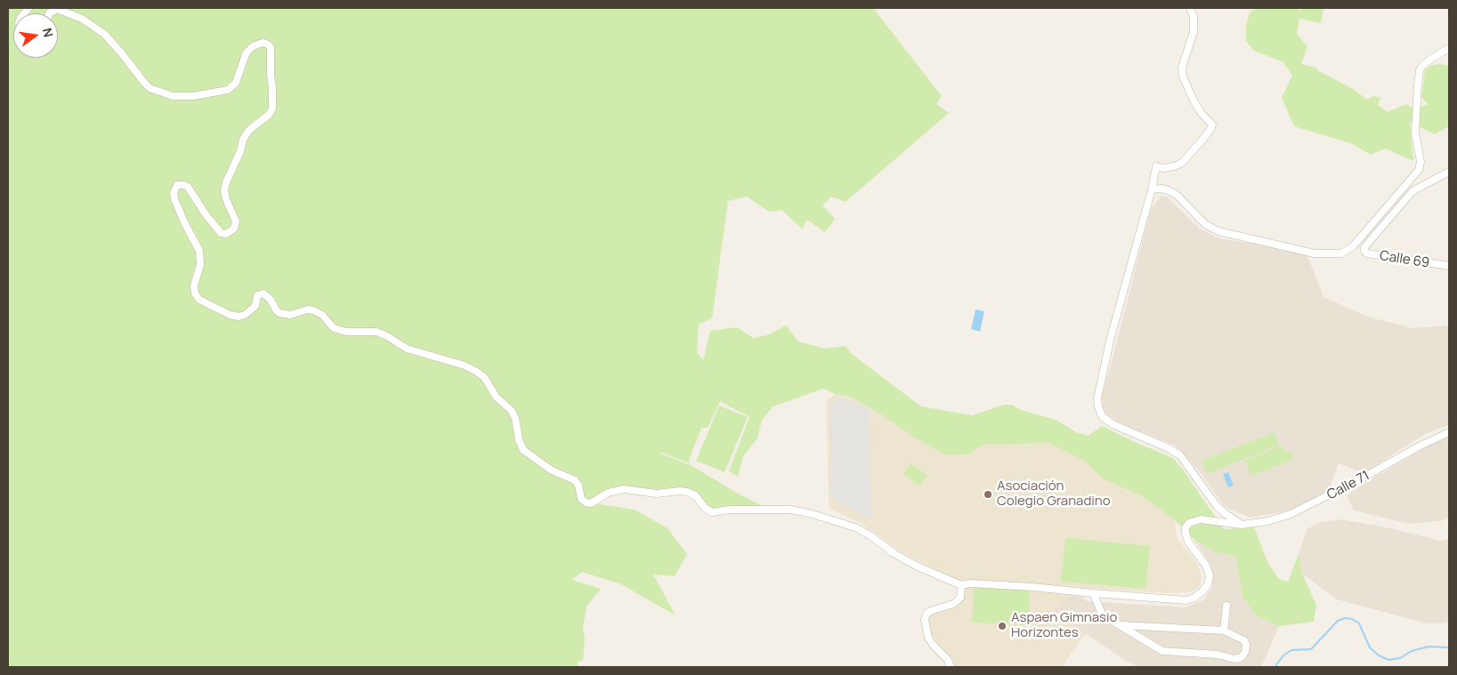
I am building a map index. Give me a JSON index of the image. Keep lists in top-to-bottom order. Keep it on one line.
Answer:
{"streets":{"street":["Calle 69","Calle 71"]},"places":["Asociación Colegio Granadino","Aspaen Gimnasio Horizontes"],"north":"right"}
